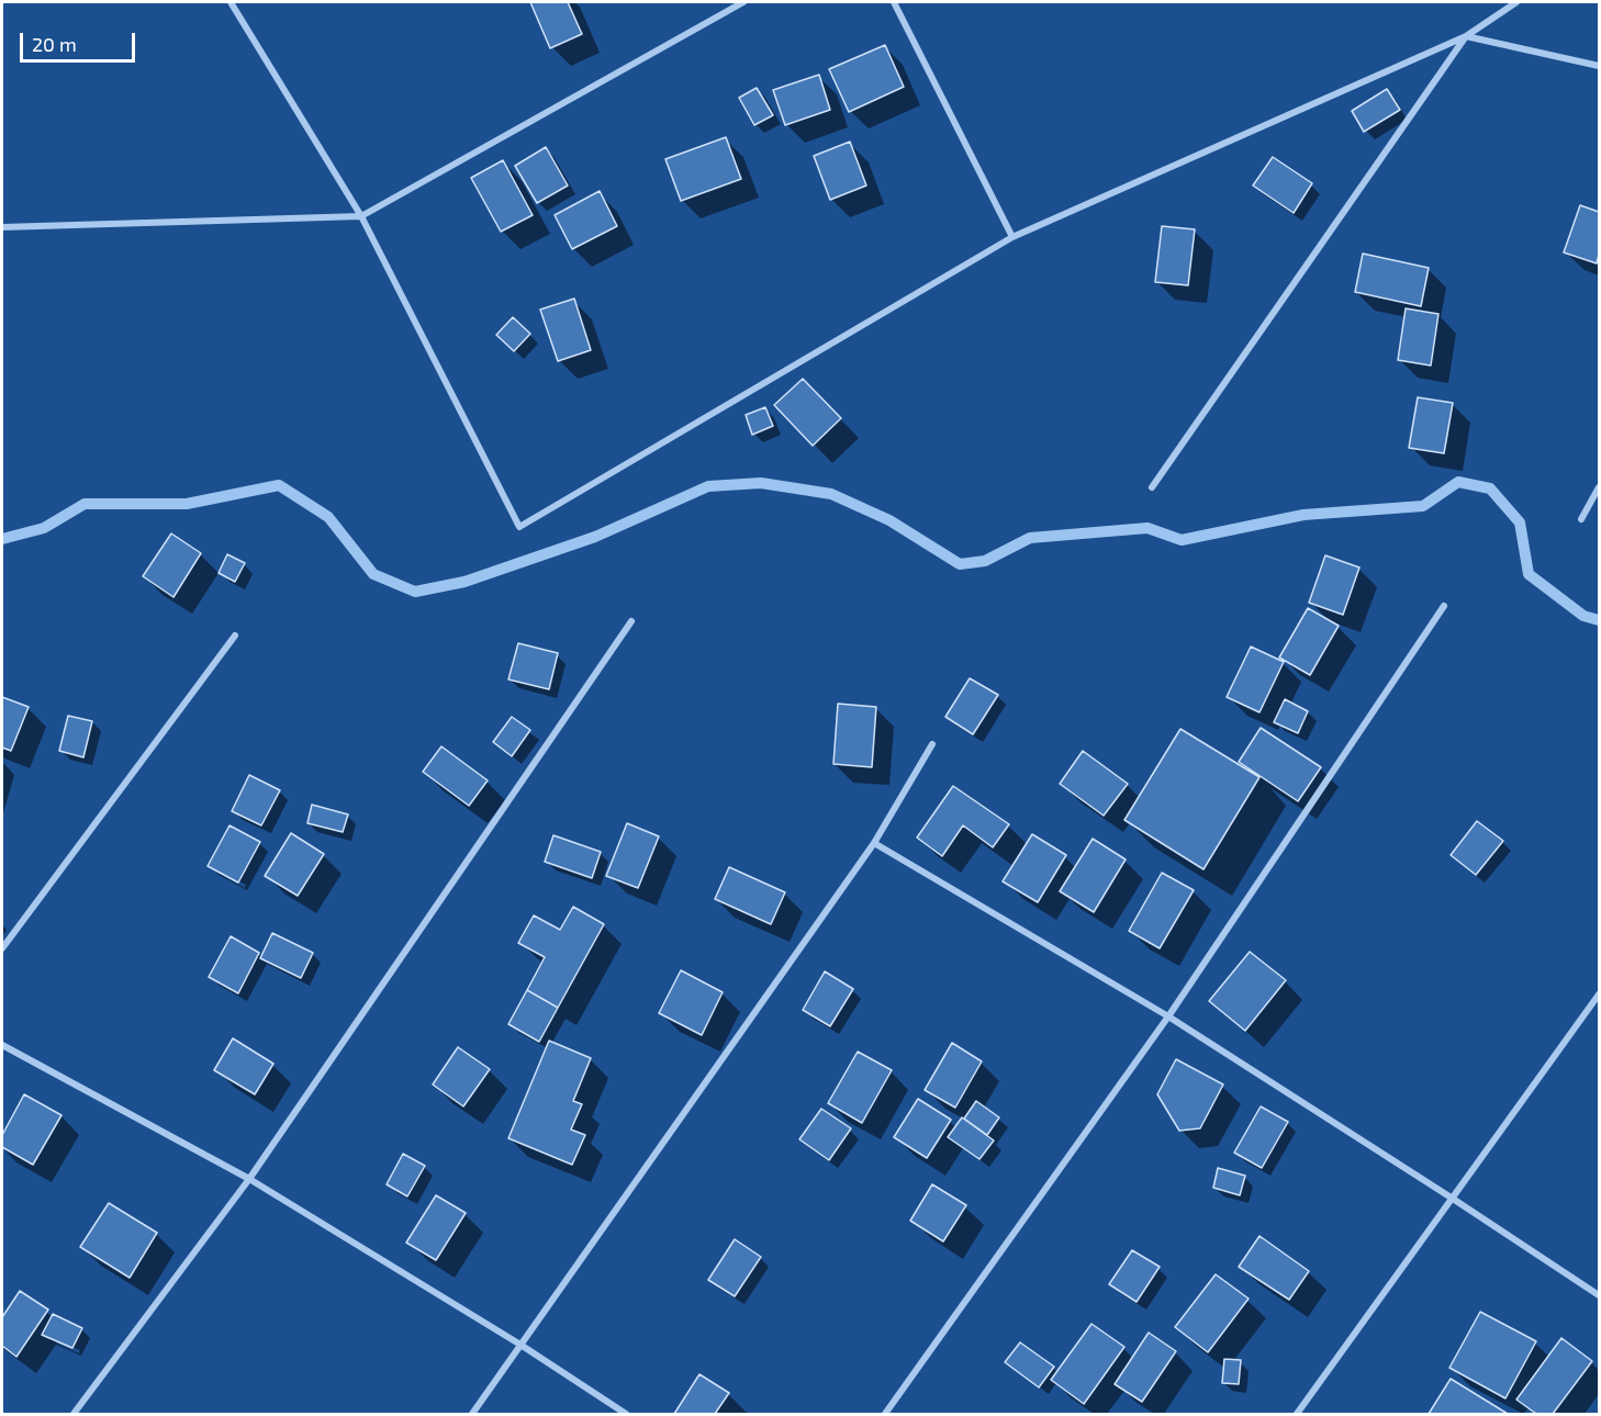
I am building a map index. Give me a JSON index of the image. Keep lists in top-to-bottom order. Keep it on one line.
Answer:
{"scale_bar":"20 m"}
